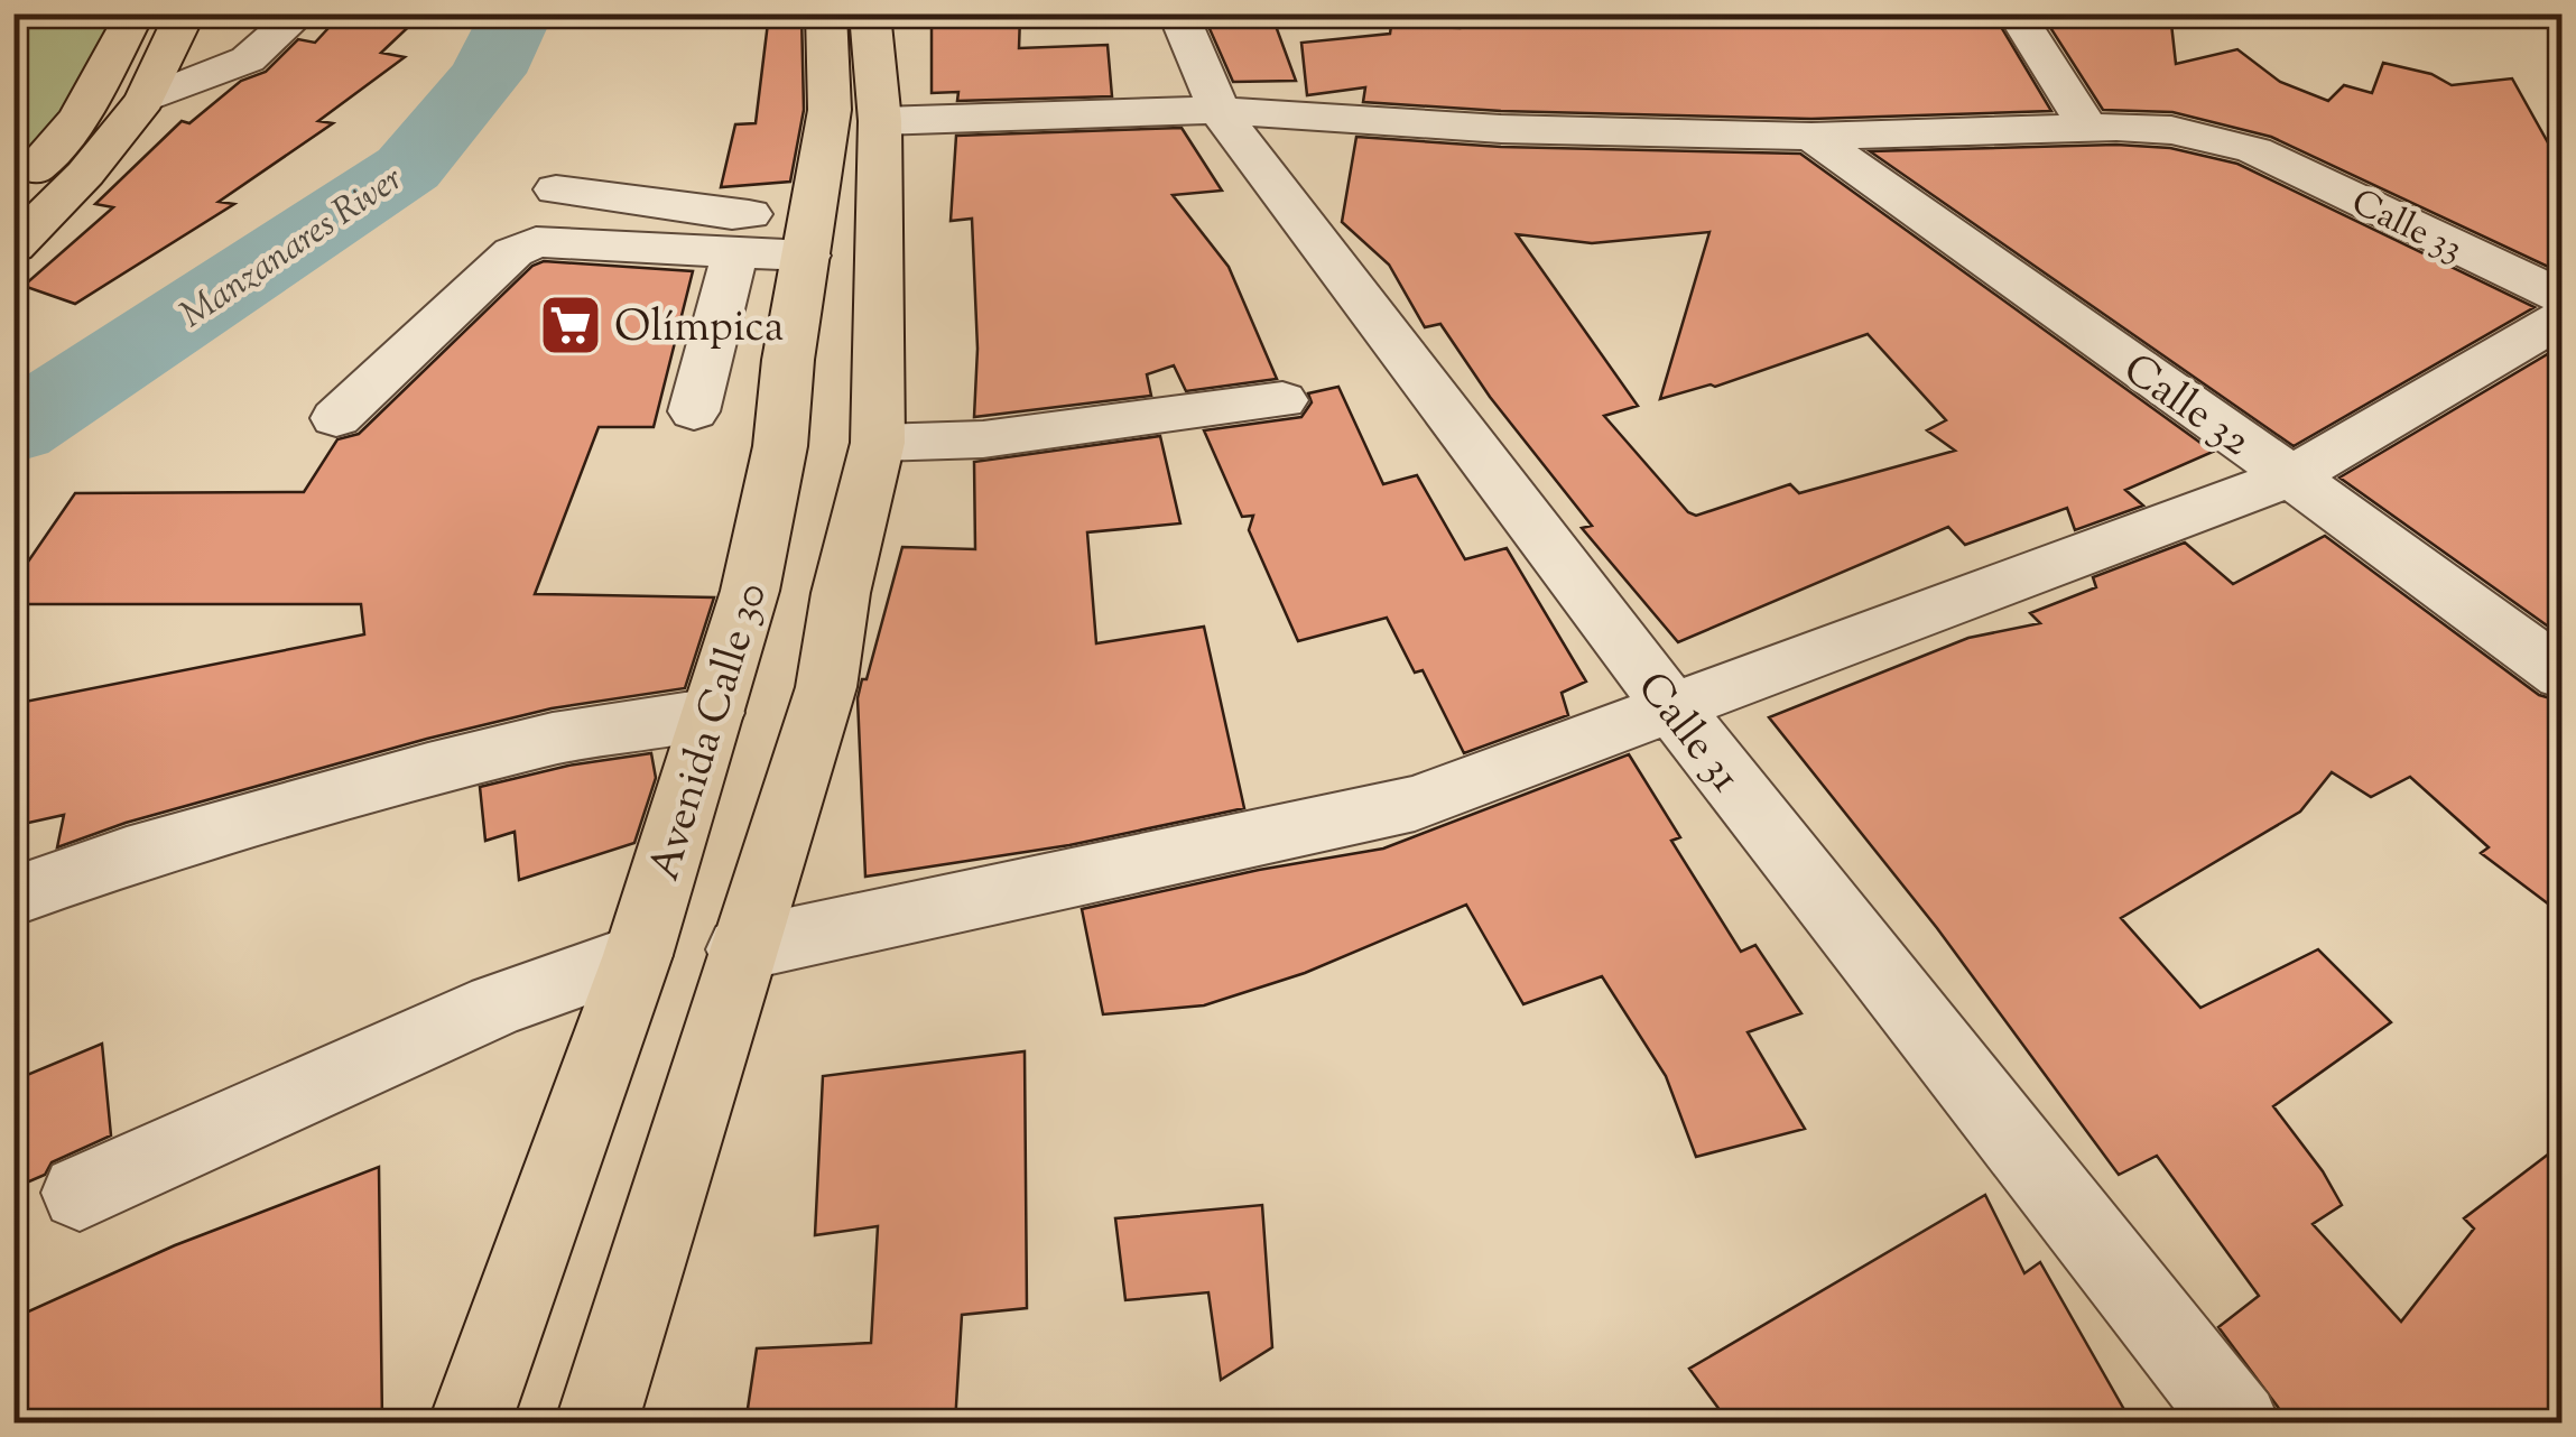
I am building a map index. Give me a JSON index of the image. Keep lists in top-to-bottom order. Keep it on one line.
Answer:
{"streets":{"main road":["Avenida Calle 30"],"street":["Calle 33","Calle 32","Calle 31"]},"crossings":[["Calle 33","Calle 32"],["Calle 33","Calle 31"]],"water":["Manzanares River"],"places":{"supermarket":["Olímpica"]}}
